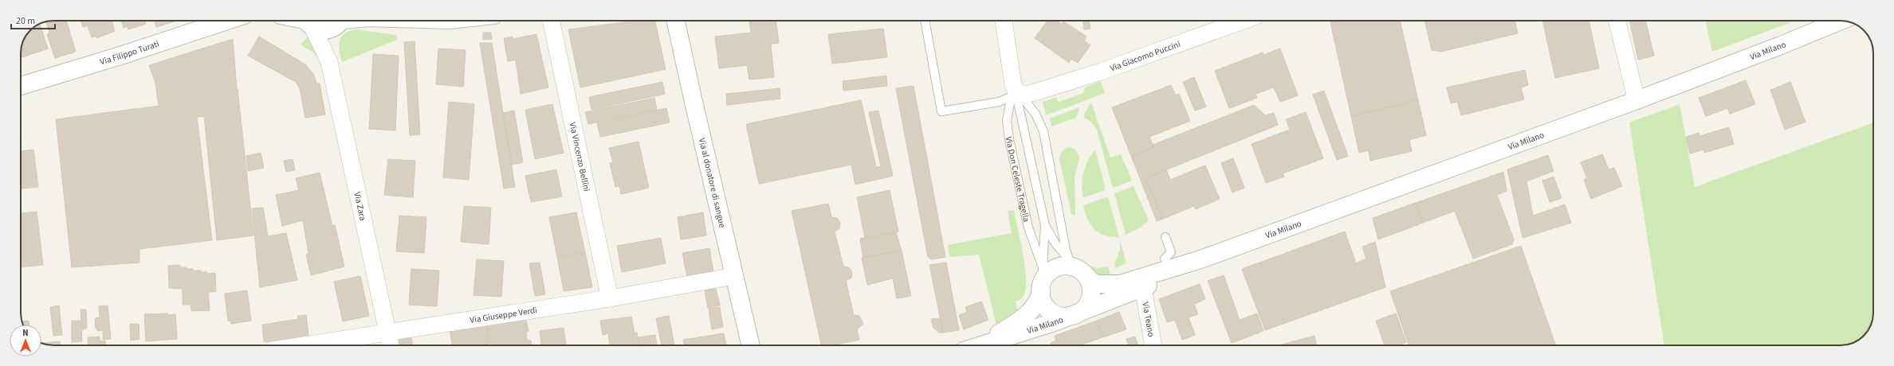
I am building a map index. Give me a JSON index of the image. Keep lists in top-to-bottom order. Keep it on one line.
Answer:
{"streets":{"street":["Via Milano","Via Filippo Turati","Via Giacomo Puccini","Via Vincenzo Bellini","Via Don Celeste Tragella","Via al donatore di sangue","Via Zara","Via Giuseppe Verdi","Via Teano"]},"crossings":[["Via Milano","Via Don Celeste Tragella"],["Via Milano","Via Teano"],["Via Giacomo Puccini","Via Don Celeste Tragella"],["Via Vincenzo Bellini","Via Giuseppe Verdi"],["Via al donatore di sangue","Via Giuseppe Verdi"],["Via Zara","Via Giuseppe Verdi"]],"scale_bar":"20 m","north":"top"}
